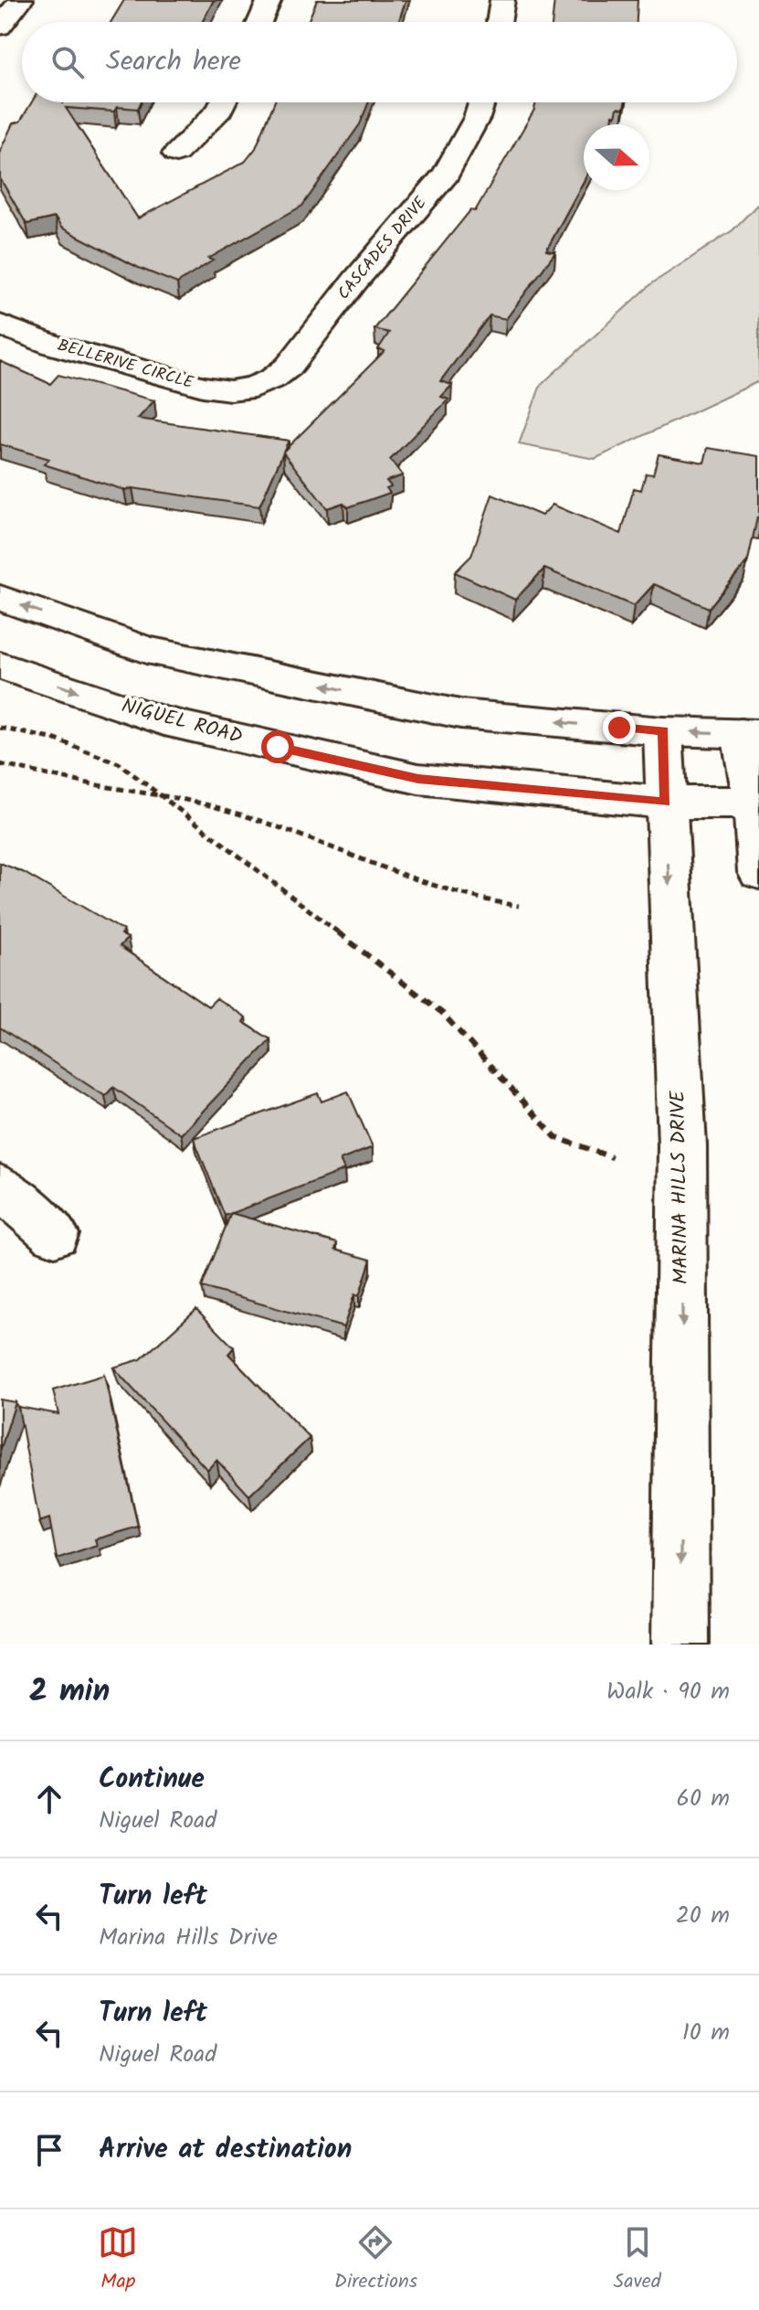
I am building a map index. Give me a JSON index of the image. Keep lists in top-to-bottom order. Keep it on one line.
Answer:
{"streets":{"street":["CASCADES DRIVE","BELLERIVE CIRCLE","NIGUEL ROAD","MARINA HILLS DRIVE"]},"crossings":[["CASCADES DRIVE","BELLERIVE CIRCLE"],["NIGUEL ROAD","MARINA HILLS DRIVE"]],"one_way":["MARINA HILLS DRIVE"],"north":"right","page":{"search":"Search here","heading":["2 min","Walk · 90 m"],"list":[["Continue","Niguel Road","60 m"],["Turn left","Marina Hills Drive","20 m"],["Turn left","Niguel Road","10 m"],"Arrive at destination"],"nav":["Map","Directions","Saved"]}}
